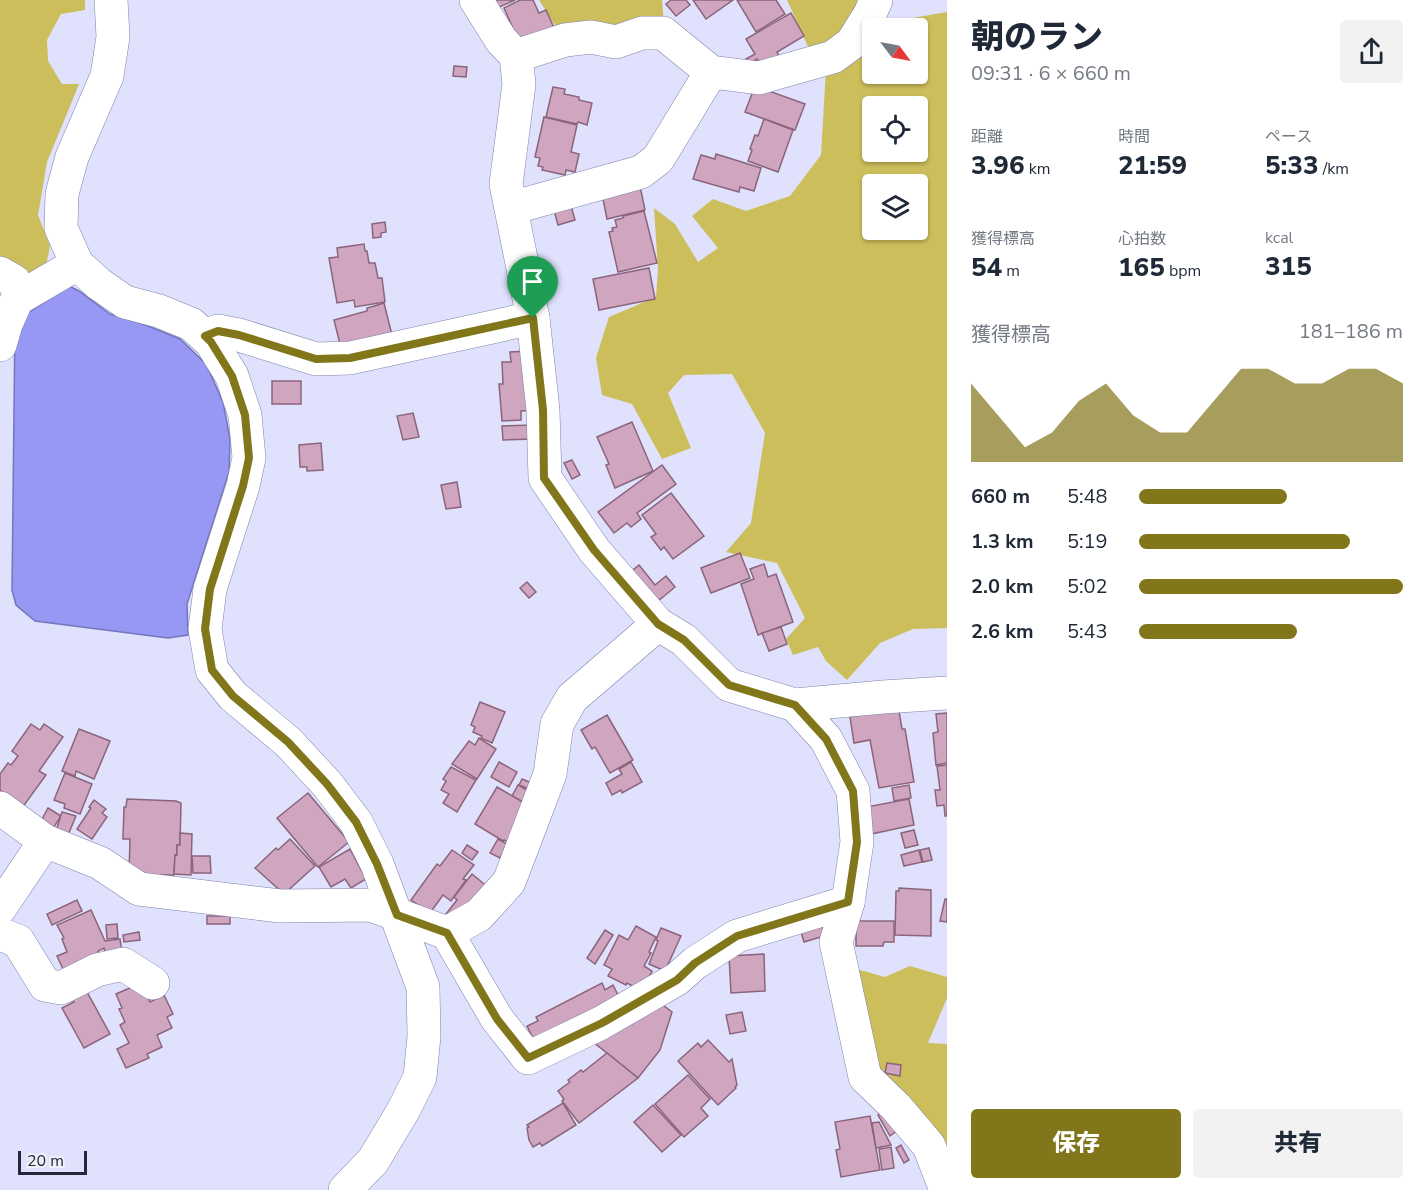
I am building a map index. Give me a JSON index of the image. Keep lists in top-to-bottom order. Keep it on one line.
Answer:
{"scale_bar":"20 m","north":"bottom right","page":{"heading":["朝のラン","09:31 · 6 × 660 m"],"stats":[["距離","3.96 km"],["時間","21:59"],["ペース","5:33 /km"],["獲得標高","54 m"],["心拍数","165 bpm"],["kcal","315"]],"chart":["獲得標高","181–186 m"],"list":[{"name":"660 m","note":"5:48"},{"name":"1.3 km","note":"5:19"},{"name":"2.0 km","note":"5:02"},{"name":"2.6 km","note":"5:43"}],"buttons":["保存","共有"],"scale":"20 m"}}
